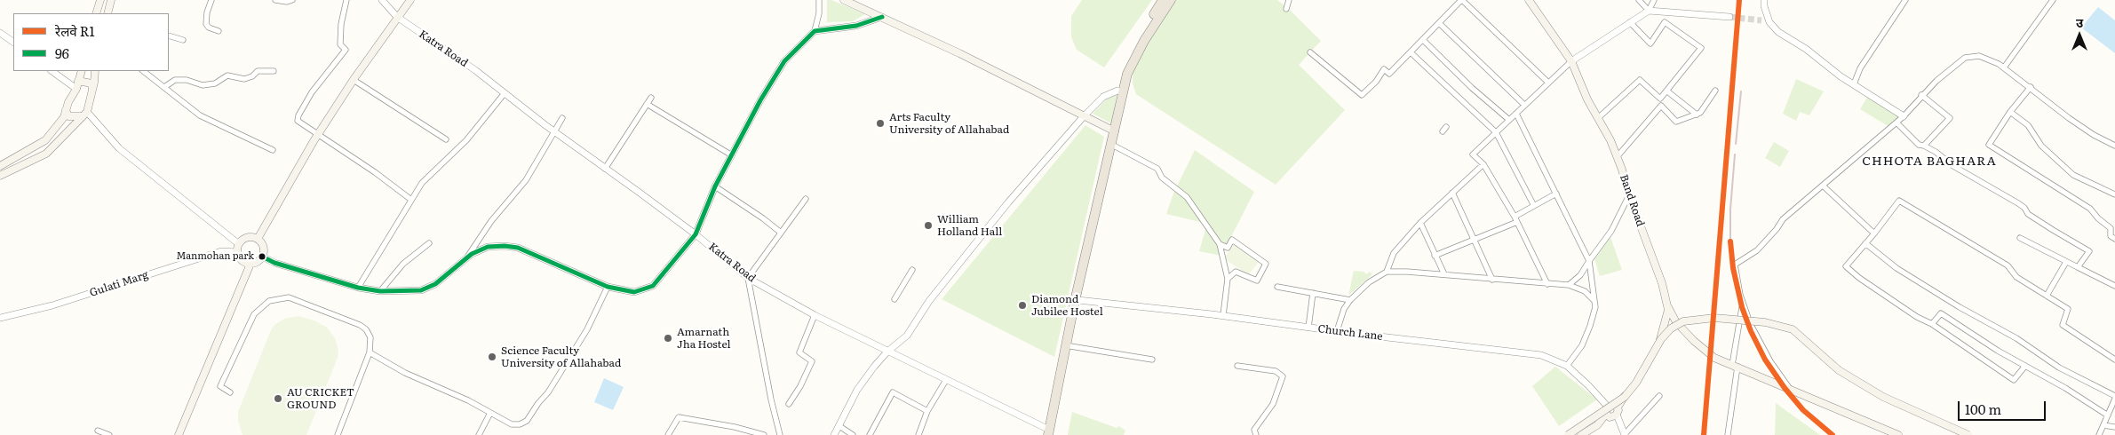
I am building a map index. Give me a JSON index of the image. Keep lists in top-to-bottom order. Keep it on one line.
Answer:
{"streets":{"main road":["Band Road"],"street":["Katra Road","Gulati Marg","Church Lane"]},"districts":["CHHOTA BAGHARA"],"places":["Arts Faculty University of Allahabad","William Holland Hall","Manmohan park","Diamond Jubilee Hostel","Amarnath Jha Hostel","Science Faculty University of Allahabad","AU CRICKET GROUND"],"lines":["rail line R1","transit line 96"],"legend":["रेलवे R1","96"],"scale_bar":"100 m","north":"top"}
